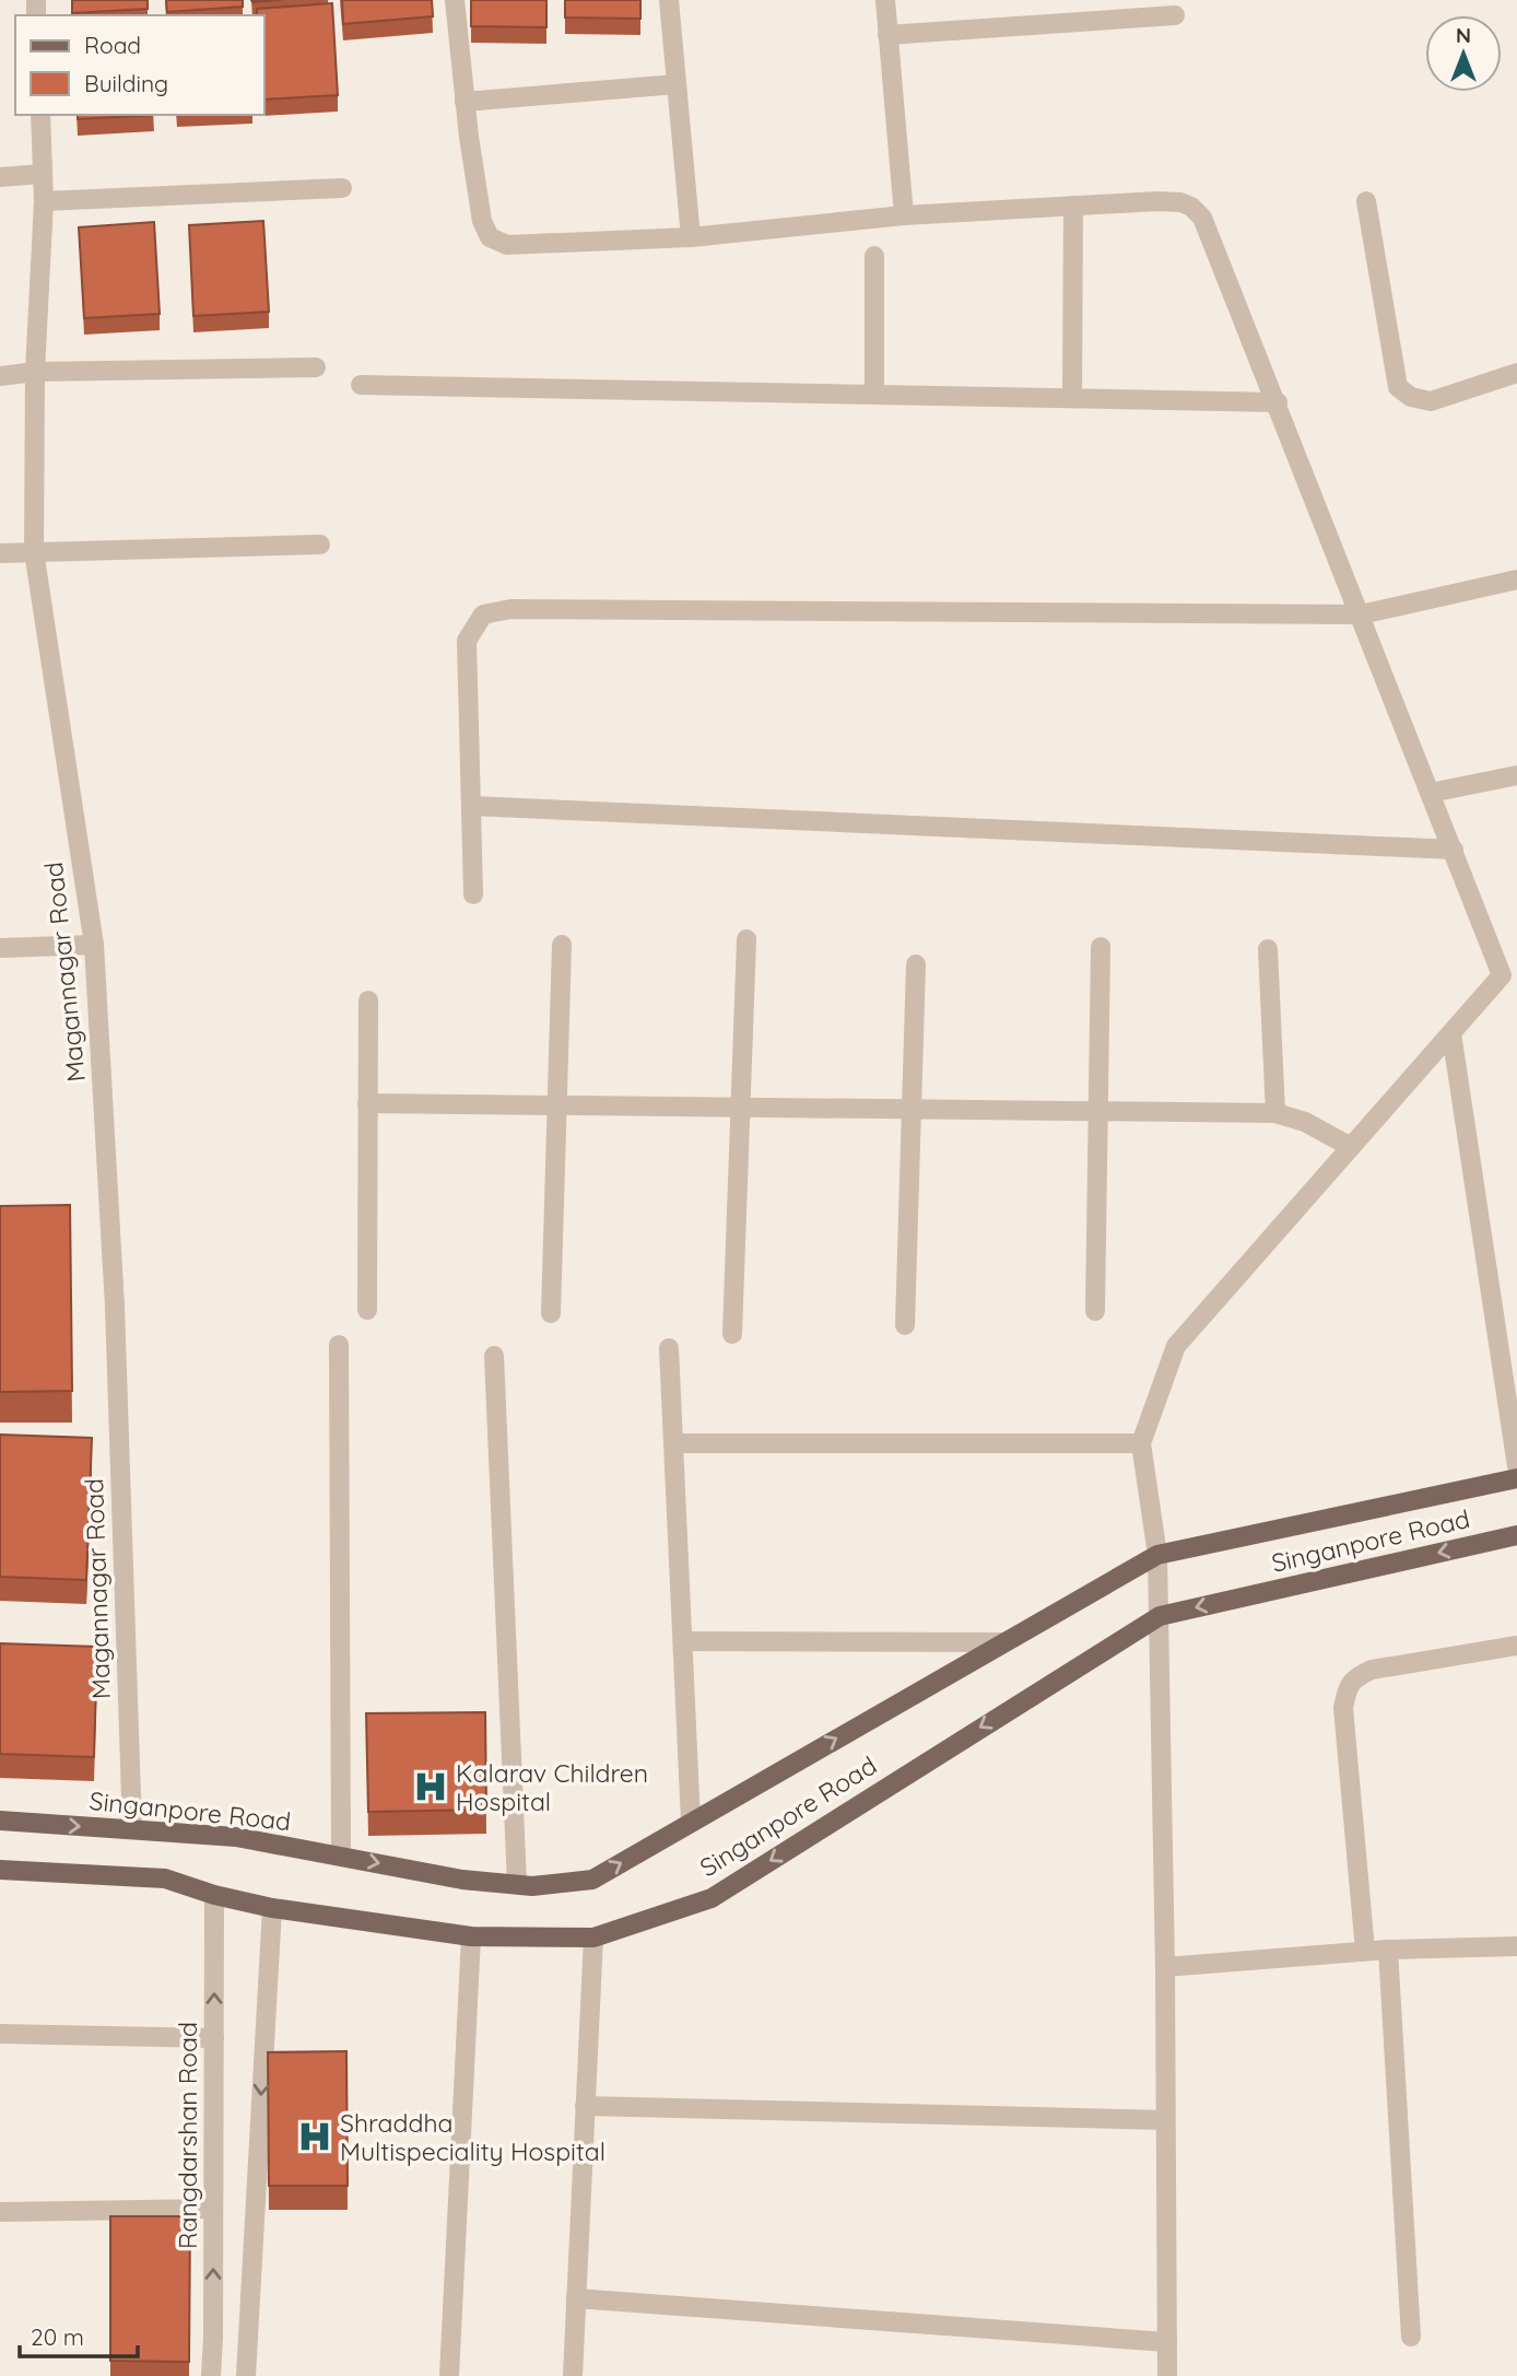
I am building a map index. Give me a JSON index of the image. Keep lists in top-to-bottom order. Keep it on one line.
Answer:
{"streets":{"main road":["Singanpore Road"],"street":["Magannagar Road","Rangdarshan Road"]},"crossings":[["Magannagar Road","Singanpore Road"],["Singanpore Road","Rangdarshan Road"]],"places":{"hospital":["Kalarav Children Hospital","Shraddha Multispeciality Hospital"]},"legend":["Road","Building"],"scale_bar":"20 m","north":"top"}
